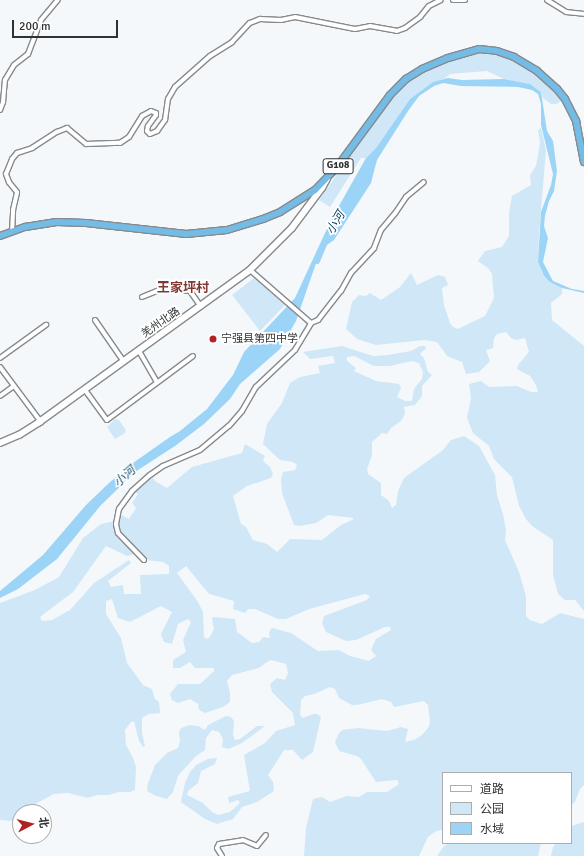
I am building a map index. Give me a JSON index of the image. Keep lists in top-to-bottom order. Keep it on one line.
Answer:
{"streets":{"highway":["G108"],"main road":["羌州北路"]},"crossings":[["G108","羌州北路"]],"districts":["王家坪村"],"water":["小河"],"places":["宁强县第四中学"],"legend":["道路","公园","水域"],"scale_bar":"200 m","north":"right"}
